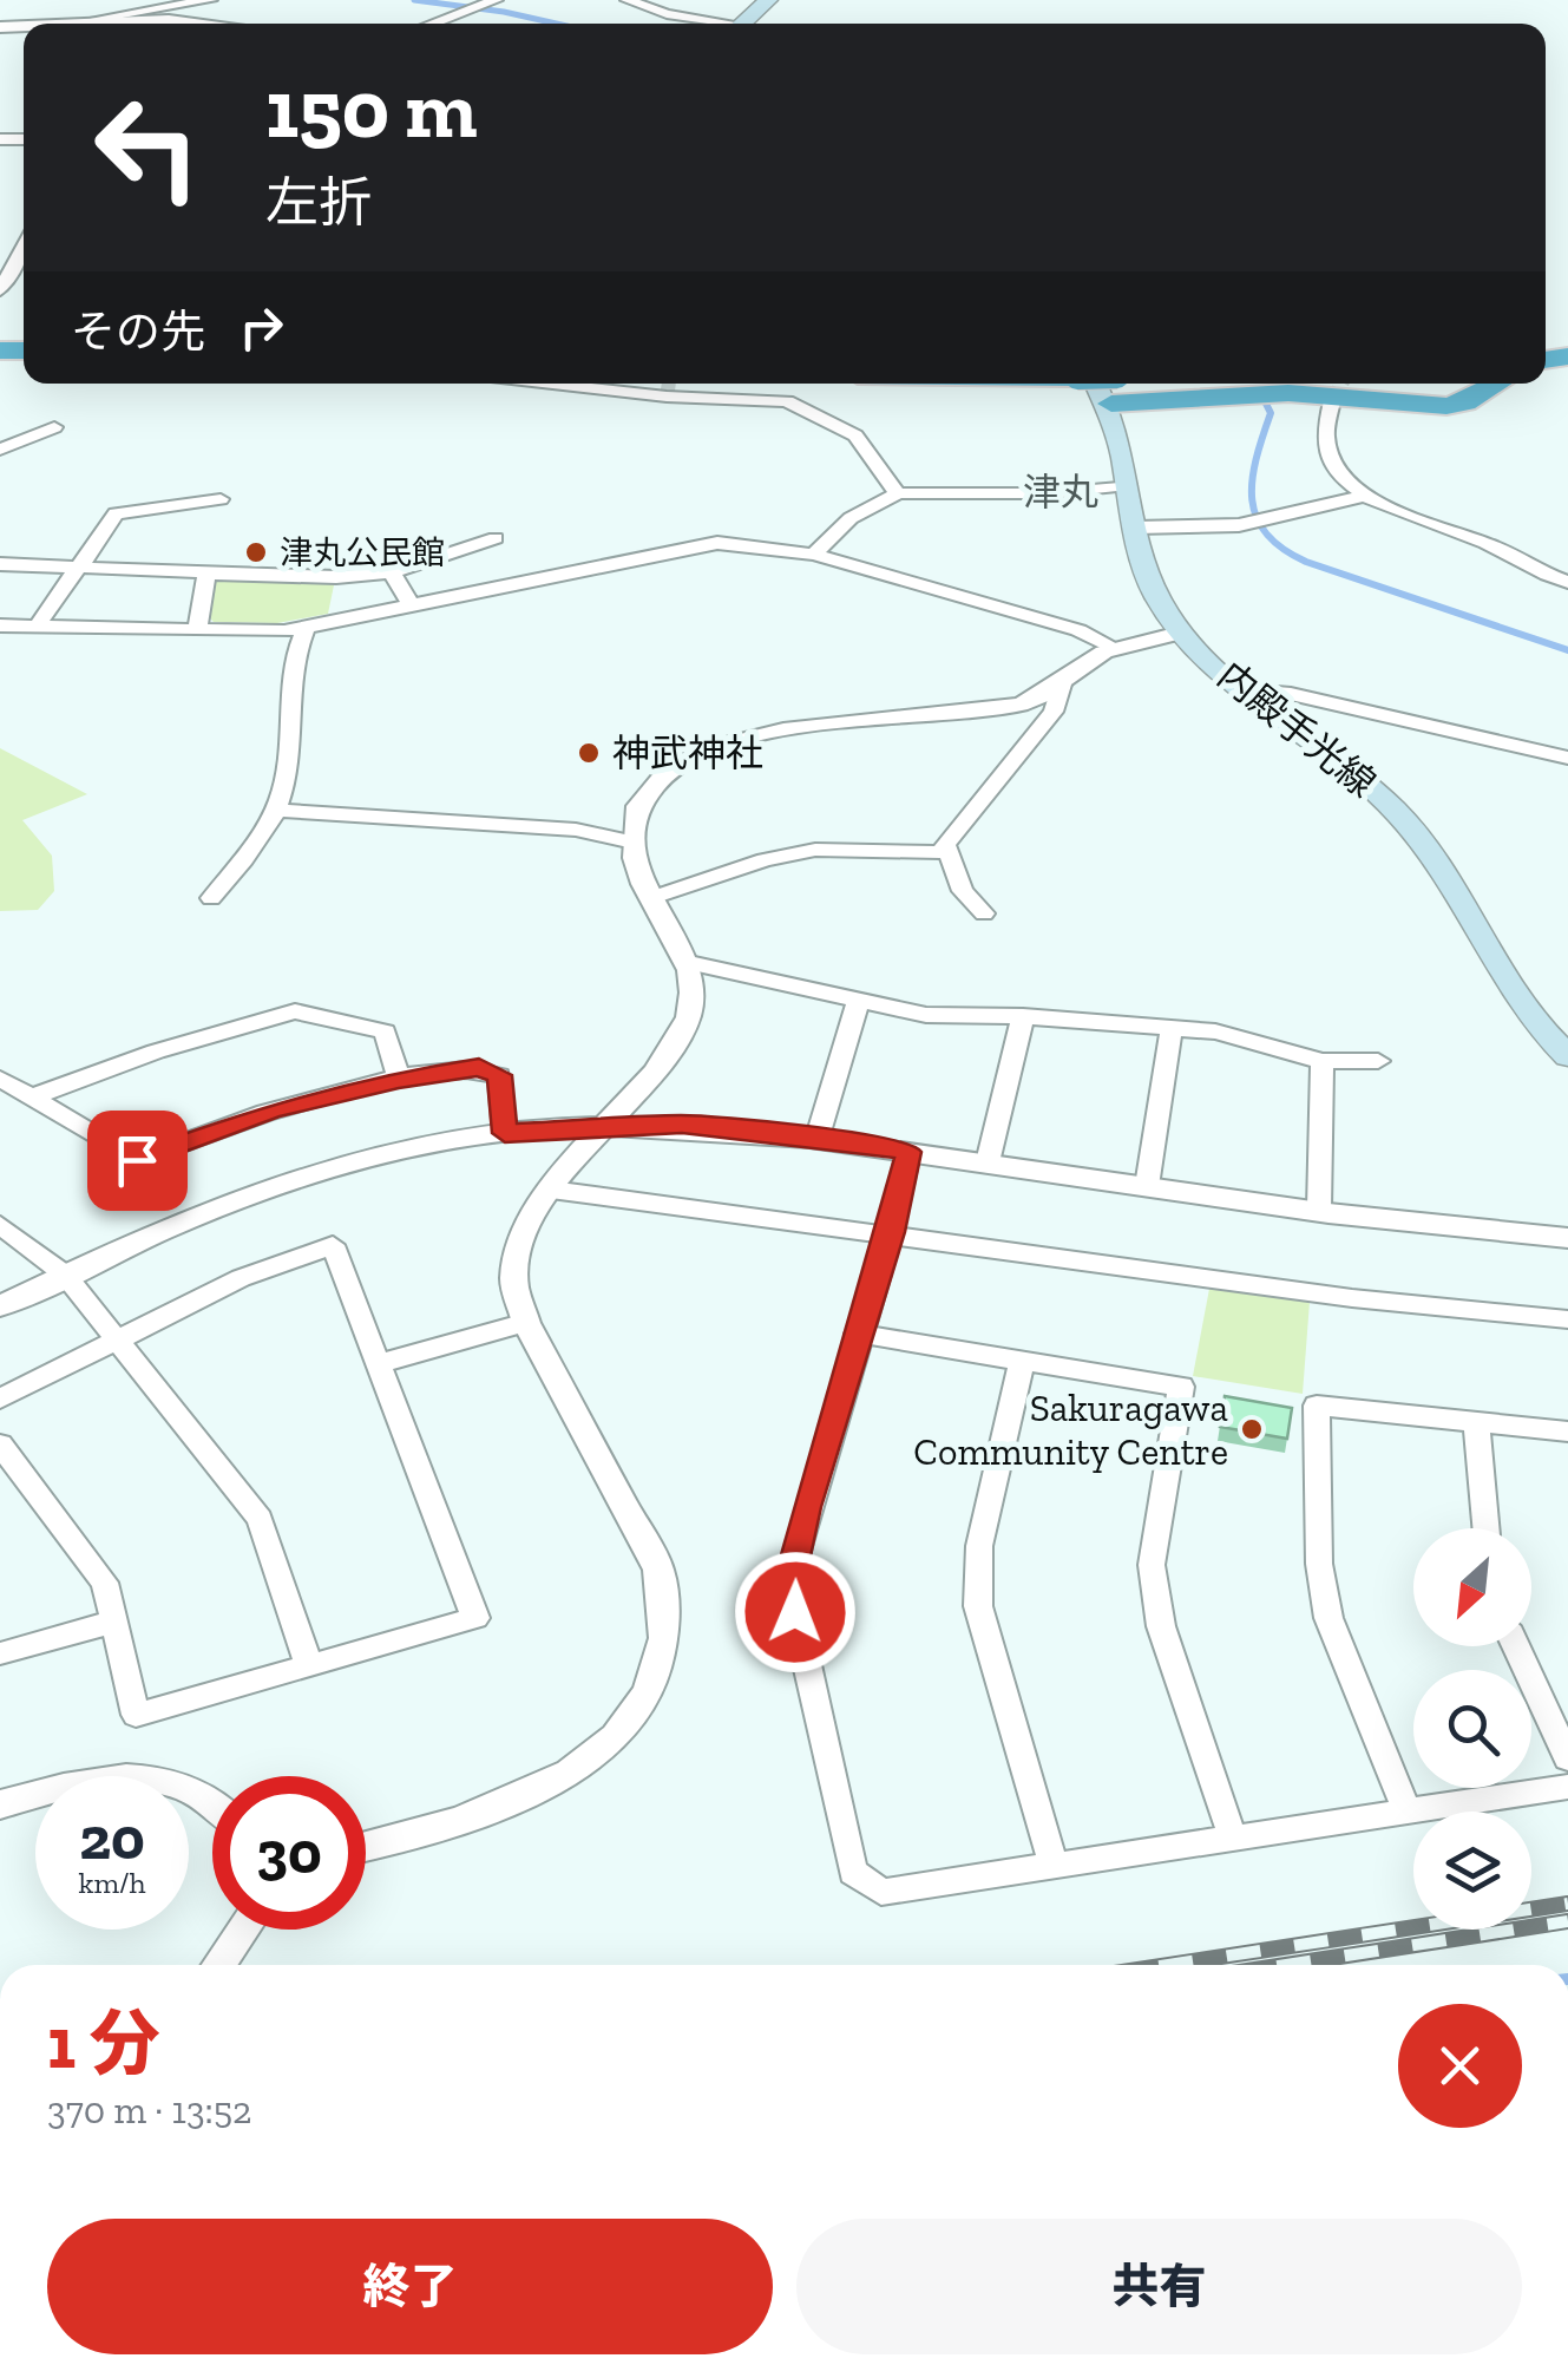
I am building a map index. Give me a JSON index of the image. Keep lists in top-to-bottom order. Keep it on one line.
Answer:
{"streets":{"main road":["内殿手光線"]},"districts":["津丸"],"places":["津丸公民館","神武神社","Sakuragawa Community Centre"],"north":"bottom left","page":{"turn":["150 m","左折"],"then":"その先","speed":"20 km/h","limit":"30","heading":["1 分","370 m · 13:52"],"buttons":["終了","共有"]}}
